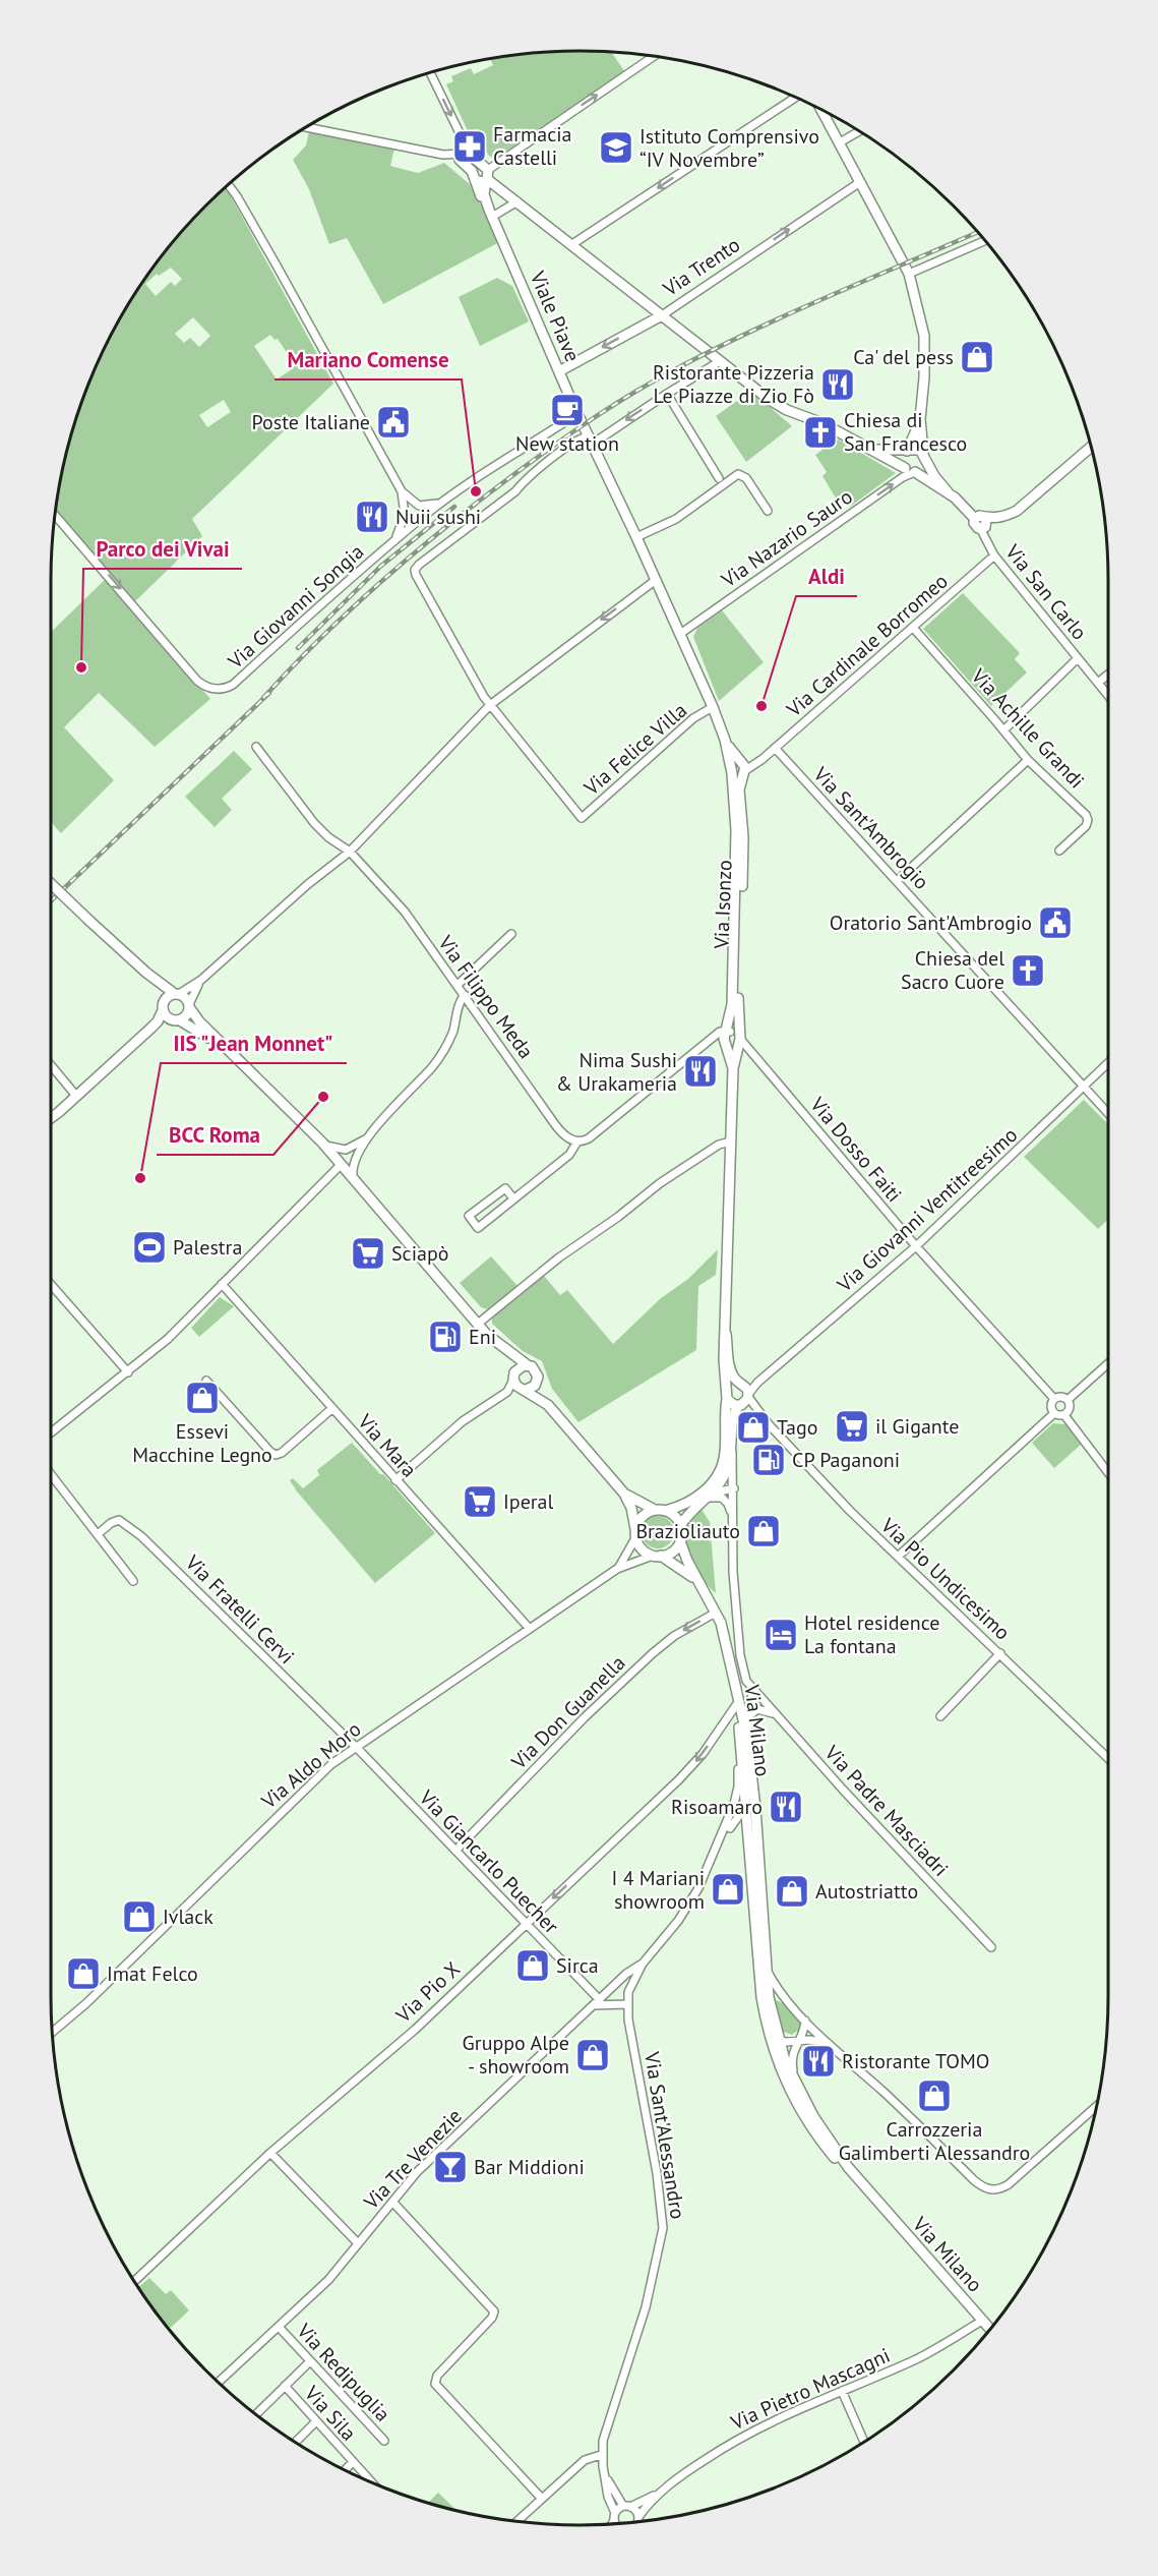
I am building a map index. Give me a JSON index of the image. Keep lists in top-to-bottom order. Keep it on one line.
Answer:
{"streets":{"street":["Via Trento","Viale Piave","Via Nazario Sauro","Via San Carlo","Via Giovanni Songia","Via Cardinale Borromeo","Via Achille Grandi","Via Felice Villa","Via Sant'Ambrogio","Via Isonzo","Via Filippo Meda","Via Dosso Faiti","Via Giovanni Ventitreesimo","Via Mara","Via Pio Undicesimo","Via Fratelli Cervi","Via Don Guanella","Via Milano","Via Aldo Moro","Via Padre Masciadri","Via Giancarlo Puecher","Via Pio X","Via Sant'Alessandro","Via Tre Venezie","Via Redipuglia","Via Pietro Mascagni","Via Sila"]},"crossings":[["Via Trento","Viale Piave"],["Viale Piave","Via Giovanni Songia"],["Viale Piave","Via Isonzo"],["Via Nazario Sauro","Via Isonzo"],["Via San Carlo","Via Cardinale Borromeo"],["Via Cardinale Borromeo","Via Achille Grandi"],["Via Cardinale Borromeo","Via Sant'Ambrogio"],["Via Cardinale Borromeo","Via Isonzo"],["Via Felice Villa","Via Isonzo"],["Via Sant'Ambrogio","Via Giovanni Ventitreesimo"],["Via Isonzo","Via Dosso Faiti"],["Via Dosso Faiti","Via Giovanni Ventitreesimo"],["Via Giovanni Ventitreesimo","Via Pio Undicesimo"],["Via Mara","Via Aldo Moro"],["Via Fratelli Cervi","Via Aldo Moro"],["Via Fratelli Cervi","Via Giancarlo Puecher"],["Via Don Guanella","Via Giancarlo Puecher"],["Via Milano","Via Pio X"],["Via Milano","Via Pietro Mascagni"],["Via Aldo Moro","Via Giancarlo Puecher"],["Via Giancarlo Puecher","Via Pio X"],["Via Giancarlo Puecher","Via Tre Venezie"],["Via Sant'Alessandro","Via Pietro Mascagni"],["Via Tre Venezie","Via Redipuglia"]],"one_way":["Via Nazario Sauro","Via Don Guanella","Via Pio X"],"places":{"pharmacy":["Farmacia Castelli"],"school or university":["Istituto Comprensivo “IV Novembre”"],"shop":["Ca' del pess","Essevi Macchine Legno","Tago","Brazioliauto","I 4 Mariani showroom","Autostriatto","Ivlack","Sirca","Imat Felco","Gruppo Alpe - showroom","Carrozzeria Galimberti Alessandro"],"restaurant":["Ristorante Pizzeria Le Piazze di Zio Fò","Nuii sushi","Nima Sushi & Urakameria","Risoamaro","Ristorante TOMO"],"cafe":["New station"],"public building":["Poste Italiane","Oratorio Sant'Ambrogio"],"church":["Chiesa di San Francesco","Chiesa del Sacro Cuore"],"other":["Mariano Comense","Parco dei Vivai","Aldi","BCC Roma","IIS \"Jean Monnet\""],"sports":["Palestra"],"supermarket":["Sciapò","il Gigante","Iperal"],"fuel station":["Eni","CP Paganoni"],"hotel":["Hotel residence La fontana"],"bar":["Bar Middioni"]}}
